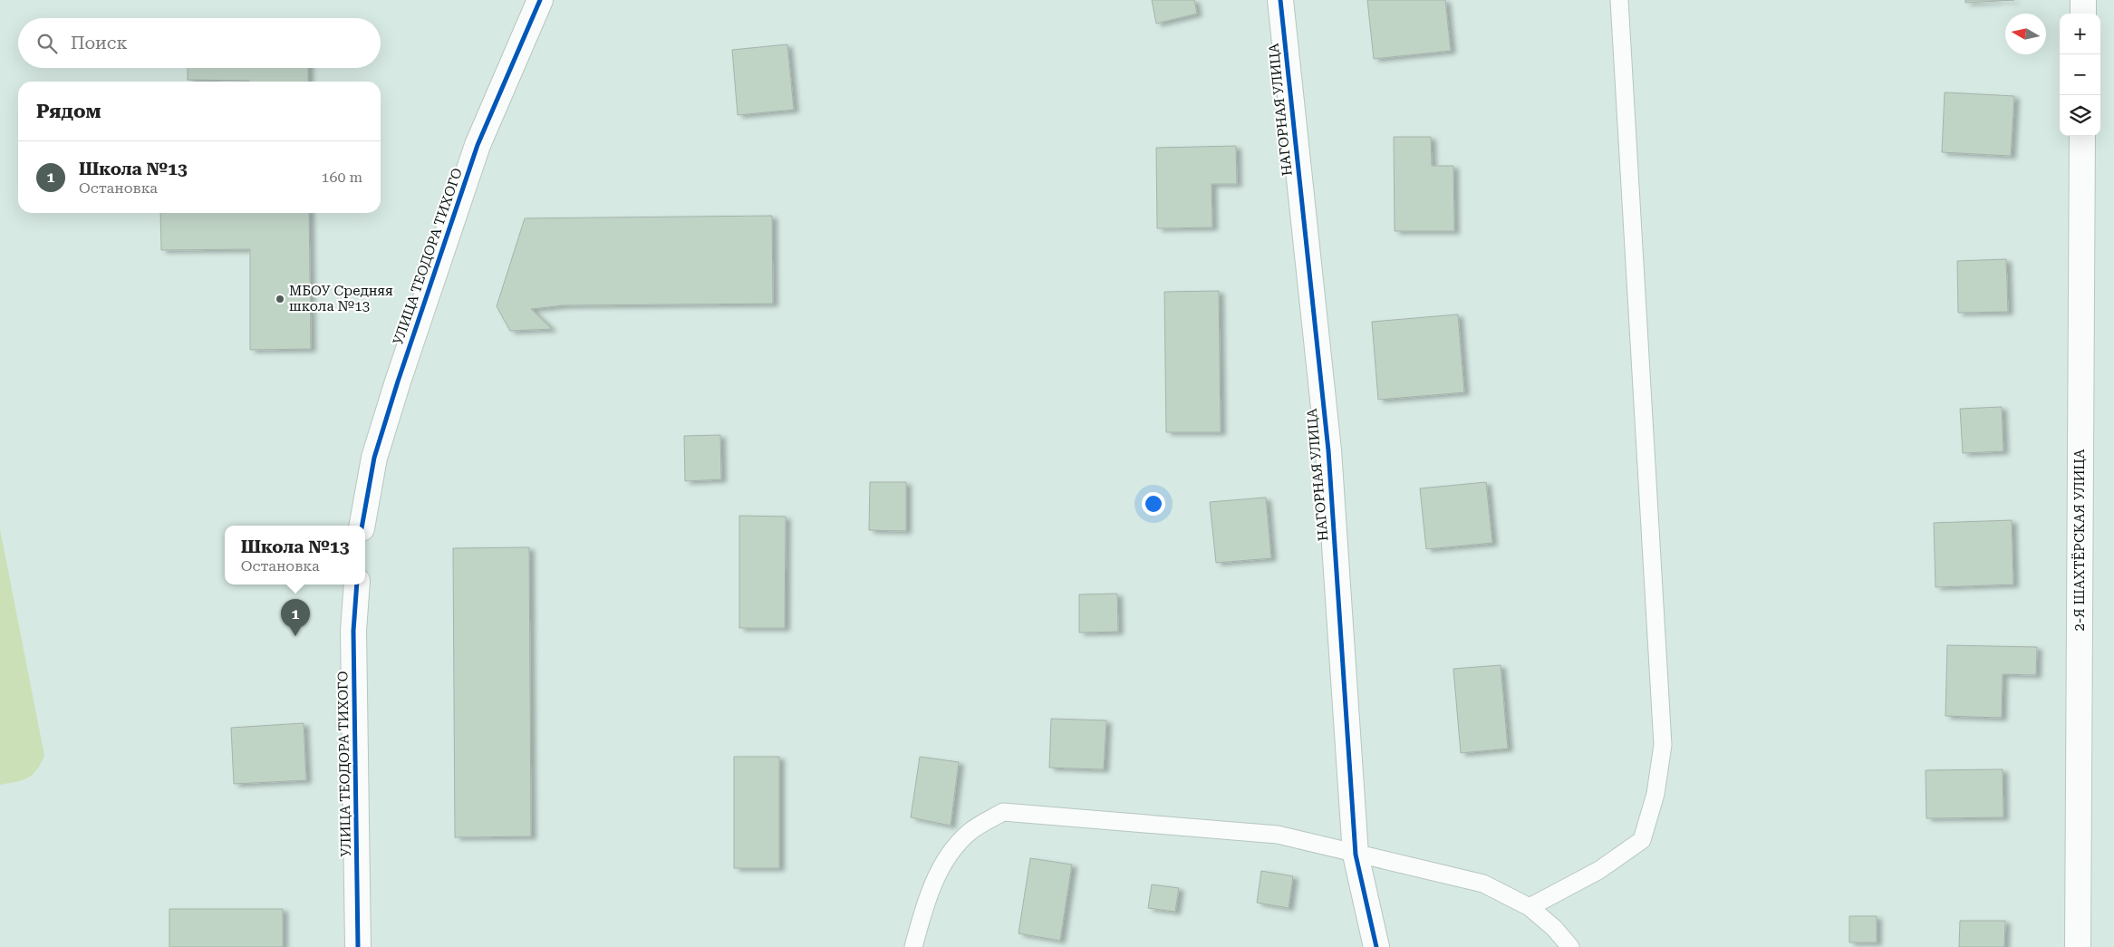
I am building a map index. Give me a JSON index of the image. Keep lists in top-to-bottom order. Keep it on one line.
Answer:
{"streets":{"street":["НАГОРНАЯ УЛИЦА","УЛИЦА ТЕОДОРА ТИХОГО","2-Я ШАХТЁРСКАЯ УЛИЦА"]},"places":["МБОУ Средняя школа №13"],"north":"left","page":{"map_buttons":["+","−"],"search":"Поиск","heading":"Рядом","list":[{"mark":"1","name":"Школа №13","note":"Остановка","value":"160 m"}],"popup":["Школа №13","Остановка"],"pins":"1"}}
